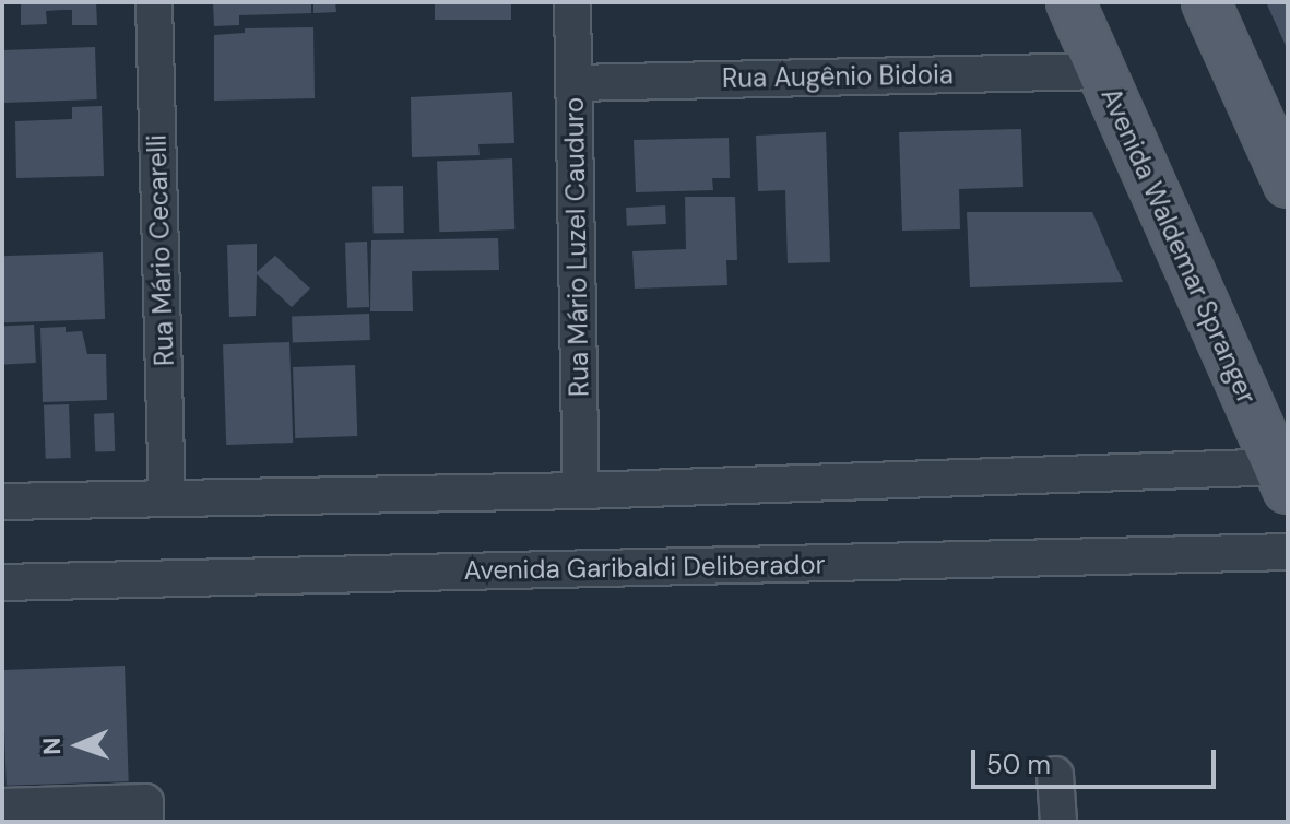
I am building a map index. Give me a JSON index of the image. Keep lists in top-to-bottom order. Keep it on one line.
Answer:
{"streets":{"main road":["Avenida Waldemar Spranger"],"street":["Rua Augênio Bidoia","Rua Mário Luzel Cauduro","Rua Mário Cecarelli","Avenida Garibaldi Deliberador"]},"crossings":[["Rua Augênio Bidoia","Avenida Waldemar Spranger"],["Rua Augênio Bidoia","Rua Mário Luzel Cauduro"]],"scale_bar":"50 m","north":"left"}
